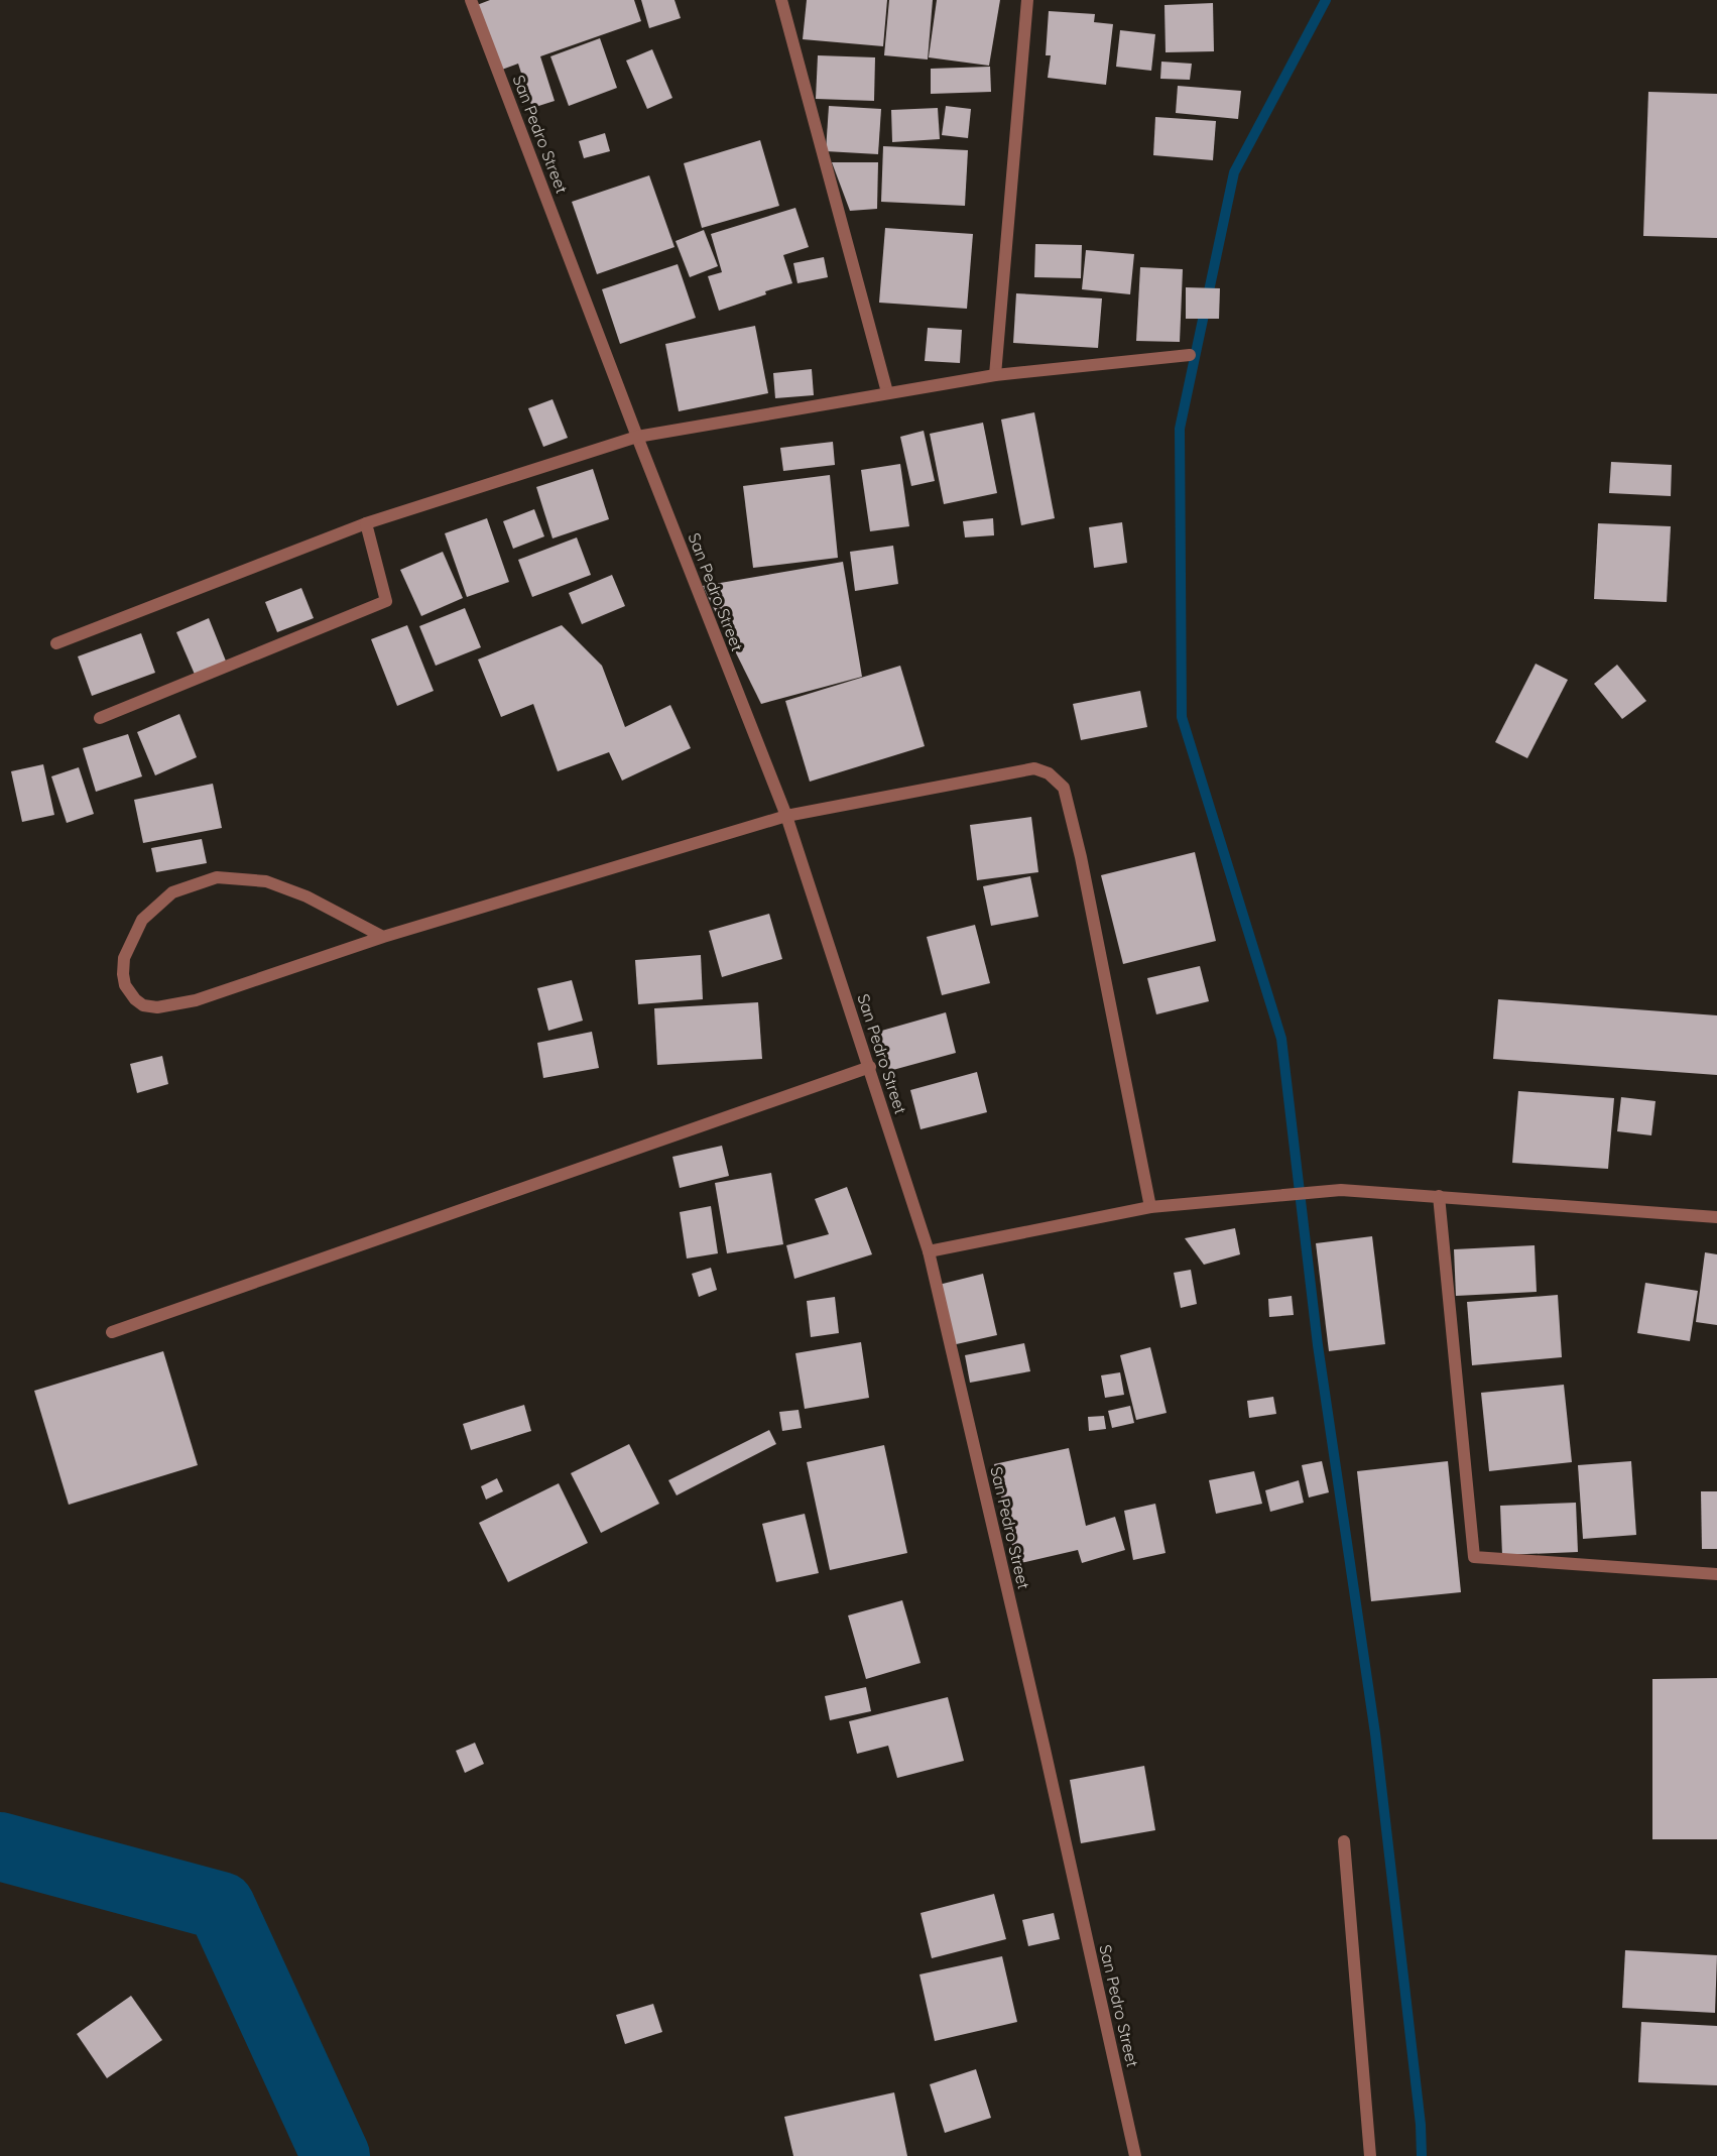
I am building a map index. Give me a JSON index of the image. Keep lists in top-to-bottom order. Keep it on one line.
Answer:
{"streets":{"street":["San Pedro Street"]}}
